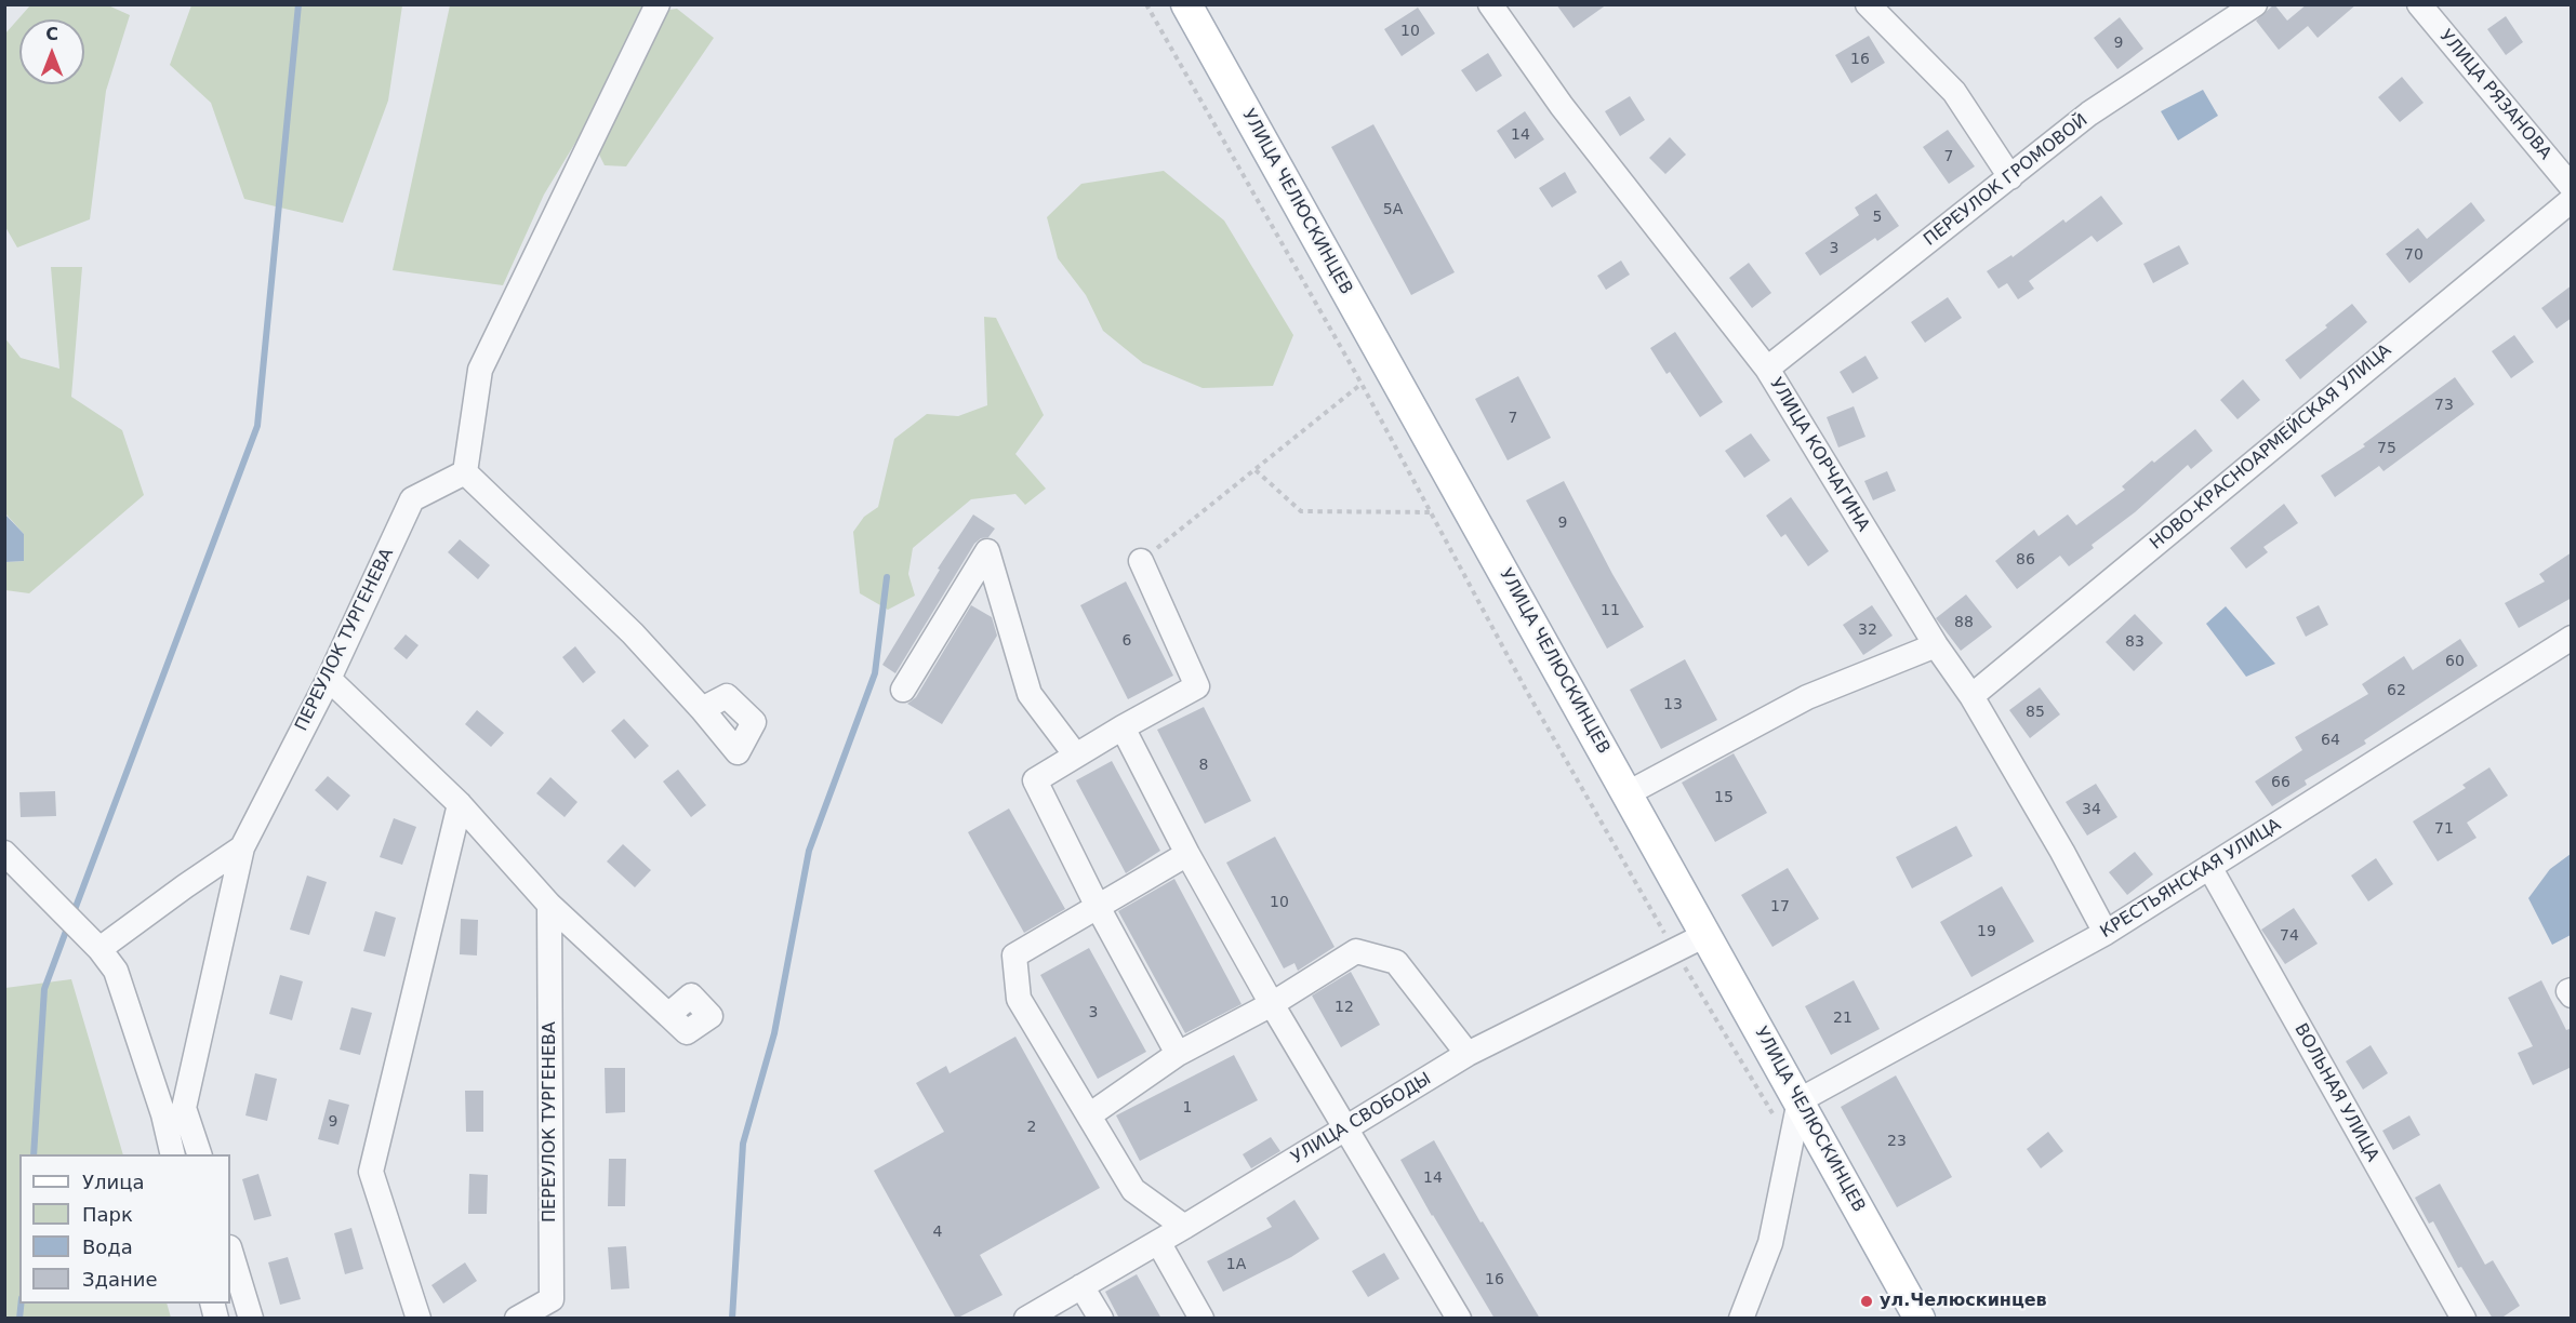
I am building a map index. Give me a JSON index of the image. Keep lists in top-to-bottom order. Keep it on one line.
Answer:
{"streets":{"main road":["УЛИЦА ЧЕЛЮСКИНЦЕВ"],"street":["УЛИЦА РЯЗАНОВА","ПЕРЕУЛОК ГРОМОВОЙ","НОВО-КРАСНОАРМЕЙСКАЯ УЛИЦА","УЛИЦА КОРЧАГИНА","ПЕРЕУЛОК ТУРГЕНЕВА","КРЕСТЬЯНСКАЯ УЛИЦА","ВОЛЬНАЯ УЛИЦА","УЛИЦА СВОБОДЫ"]},"crossings":[["ПЕРЕУЛОК ГРОМОВОЙ","УЛИЦА КОРЧАГИНА"],["УЛИЦА ЧЕЛЮСКИНЦЕВ","КРЕСТЬЯНСКАЯ УЛИЦА"],["УЛИЦА ЧЕЛЮСКИНЦЕВ","УЛИЦА СВОБОДЫ"],["НОВО-КРАСНОАРМЕЙСКАЯ УЛИЦА","УЛИЦА КОРЧАГИНА"],["УЛИЦА КОРЧАГИНА","КРЕСТЬЯНСКАЯ УЛИЦА"],["КРЕСТЬЯНСКАЯ УЛИЦА","ВОЛЬНАЯ УЛИЦА"]],"places":["ул.Челюскинцев"],"house_numbers":["10","9","16","14","7","5А","5","3","70","73","7","75","9","86","11","88","32","6","83","60","62","13","85","64","8","66","15","34","71","10","17","19","74","12","3","21","1","9","2","23","14","4","1А","16"],"legend":["Улица","Парк","Вода","Здание"],"north":"top"}
